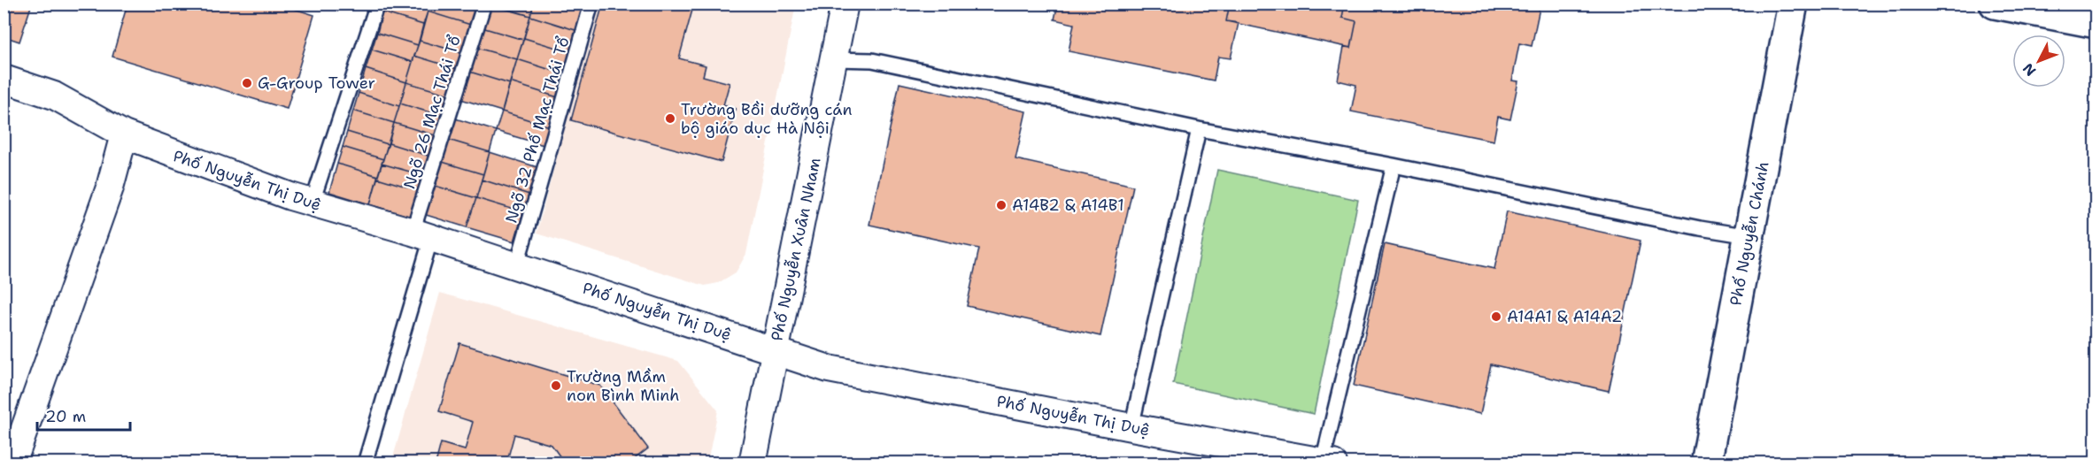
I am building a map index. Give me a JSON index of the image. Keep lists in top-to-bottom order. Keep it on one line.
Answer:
{"streets":{"street":["Phố Nguyễn Thị Duệ","Phố Nguyễn Chánh","Phố Nguyễn Xuân Nham"],"lane":["Ngõ 26 Mạc Thái Tổ","Ngõ 32 Phố Mạc Thái Tổ"]},"crossings":[["Ngõ 26 Mạc Thái Tổ","Phố Nguyễn Thị Duệ"],["Ngõ 32 Phố Mạc Thái Tổ","Phố Nguyễn Thị Duệ"],["Phố Nguyễn Thị Duệ","Phố Nguyễn Xuân Nham"]],"places":["G-Group Tower","Trường Bồi dưỡng cán bộ giáo dục Hà Nội","A14B2 & A14B1","A14A1 & A14A2","Trường Mầm non Bình Minh"],"scale_bar":"20 m","north":"bottom left"}
